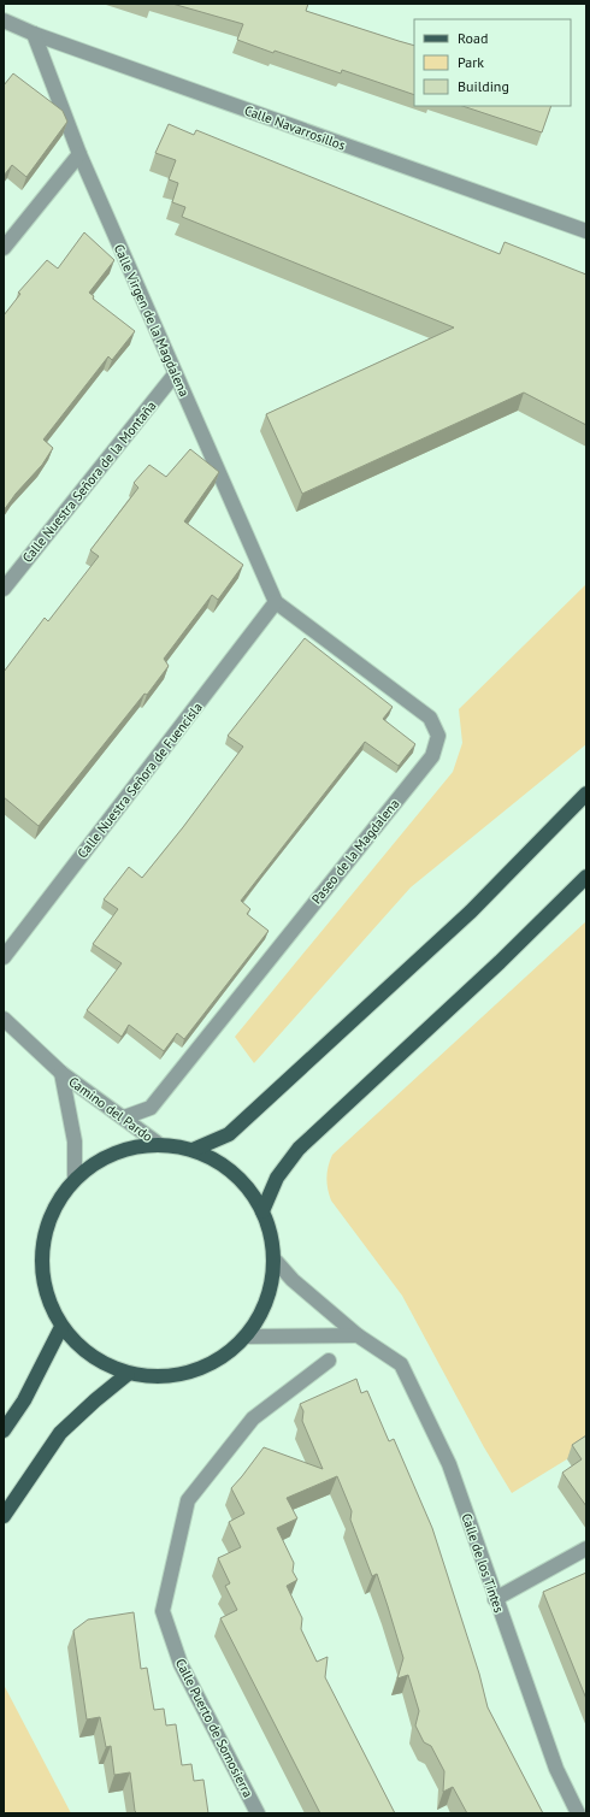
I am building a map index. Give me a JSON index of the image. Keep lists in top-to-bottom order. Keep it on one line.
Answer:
{"streets":{"street":["Calle Navarrosillos","Calle Virgen de la Magdalena","Calle Nuestra Señora de la Montaña","Calle Nuestra Señora de Fuencisla","Paseo de la Magdalena","Camino del Pardo","Calle de los Tintes","Calle Puerto de Somosierra"]},"crossings":[["Calle Navarrosillos","Calle Virgen de la Magdalena"],["Calle Virgen de la Magdalena","Calle Nuestra Señora de la Montaña"],["Calle Virgen de la Magdalena","Calle Nuestra Señora de Fuencisla"],["Calle Virgen de la Magdalena","Paseo de la Magdalena"],["Calle Nuestra Señora de Fuencisla","Paseo de la Magdalena"],["Paseo de la Magdalena","Camino del Pardo"]],"legend":["Road","Park","Building"]}
